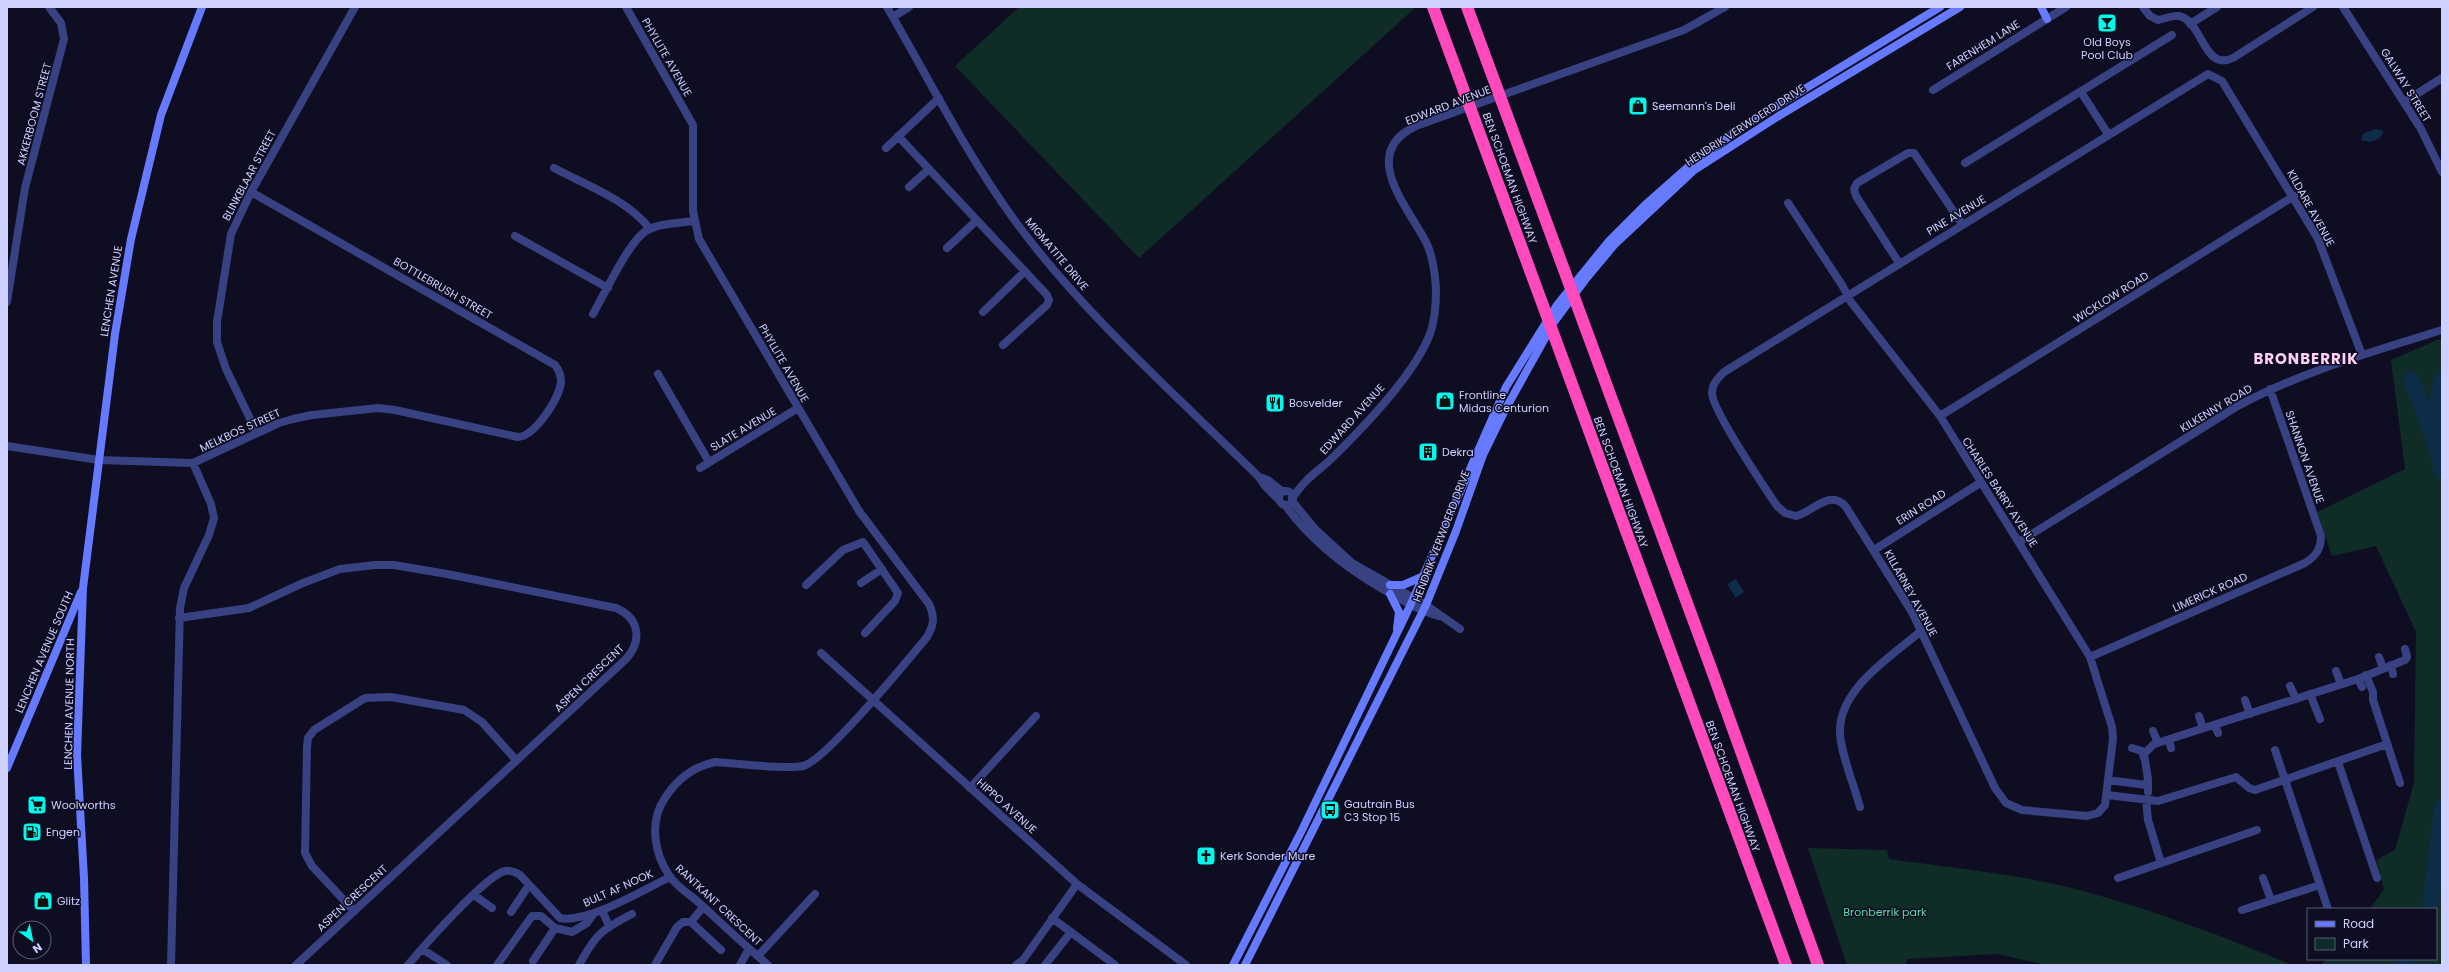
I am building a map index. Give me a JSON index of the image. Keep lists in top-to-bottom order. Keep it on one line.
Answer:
{"streets":{"highway":["BEN SCHOEMAN HIGHWAY"],"main road":["HENDRIK VERWOERD DRIVE","LENCHEN AVENUE","LENCHEN AVENUE SOUTH","LENCHEN AVENUE NORTH"],"street":["FARENHEM LANE","PHYLLITE AVENUE","GALWAY STREET","EDWARD AVENUE","AKKERBOOM STREET","BLINKBLAAR STREET","KILDARE AVENUE","PINE AVENUE","MIGMATITE DRIVE","BOTTLEBRUSH STREET","WICKLOW ROAD","KILKENNY ROAD","SLATE AVENUE","MELKBOS STREET","SHANNON AVENUE","CHARLES BARRY AVENUE","ERIN ROAD","LIMERICK ROAD","KILLARNEY AVENUE","ASPEN CRESCENT","HIPPO AVENUE","BULT AF NOOK","RANTKANT CRESCENT"]},"crossings":[["PHYLLITE AVENUE","SLATE AVENUE"],["PHYLLITE AVENUE","HIPPO AVENUE"],["PHYLLITE AVENUE","RANTKANT CRESCENT"],["EDWARD AVENUE","MIGMATITE DRIVE"],["HENDRIK VERWOERD DRIVE","MIGMATITE DRIVE"],["BLINKBLAAR STREET","BOTTLEBRUSH STREET"],["BLINKBLAAR STREET","MELKBOS STREET"],["KILDARE AVENUE","PINE AVENUE"],["KILDARE AVENUE","WICKLOW ROAD"],["KILDARE AVENUE","KILKENNY ROAD"],["PINE AVENUE","CHARLES BARRY AVENUE"],["PINE AVENUE","KILLARNEY AVENUE"],["BOTTLEBRUSH STREET","MELKBOS STREET"],["LENCHEN AVENUE","MELKBOS STREET"],["LENCHEN AVENUE","LENCHEN AVENUE SOUTH"],["LENCHEN AVENUE","LENCHEN AVENUE NORTH"],["WICKLOW ROAD","CHARLES BARRY AVENUE"],["KILKENNY ROAD","SHANNON AVENUE"],["KILKENNY ROAD","CHARLES BARRY AVENUE"],["SHANNON AVENUE","LIMERICK ROAD"],["CHARLES BARRY AVENUE","ERIN ROAD"],["CHARLES BARRY AVENUE","LIMERICK ROAD"],["CHARLES BARRY AVENUE","KILLARNEY AVENUE"],["ERIN ROAD","KILLARNEY AVENUE"],["LENCHEN AVENUE SOUTH","LENCHEN AVENUE NORTH"],["HIPPO AVENUE","RANTKANT CRESCENT"],["BULT AF NOOK","RANTKANT CRESCENT"]],"districts":["BRONBERRIK"],"parks":["Bronberrik park"],"places":{"bar":["Old Boys Pool Club"],"shop":["Seemann's Deli","Frontline Midas Centurion","Glitz"],"restaurant":["Bosvelder"],"building":["Dekra"],"supermarket":["Woolworths"],"bus stop":["Gautrain Bus C3 Stop 15"],"fuel station":["Engen"],"church":["Kerk Sonder Mure"]},"legend":["Road","Park"],"north":"bottom right"}
